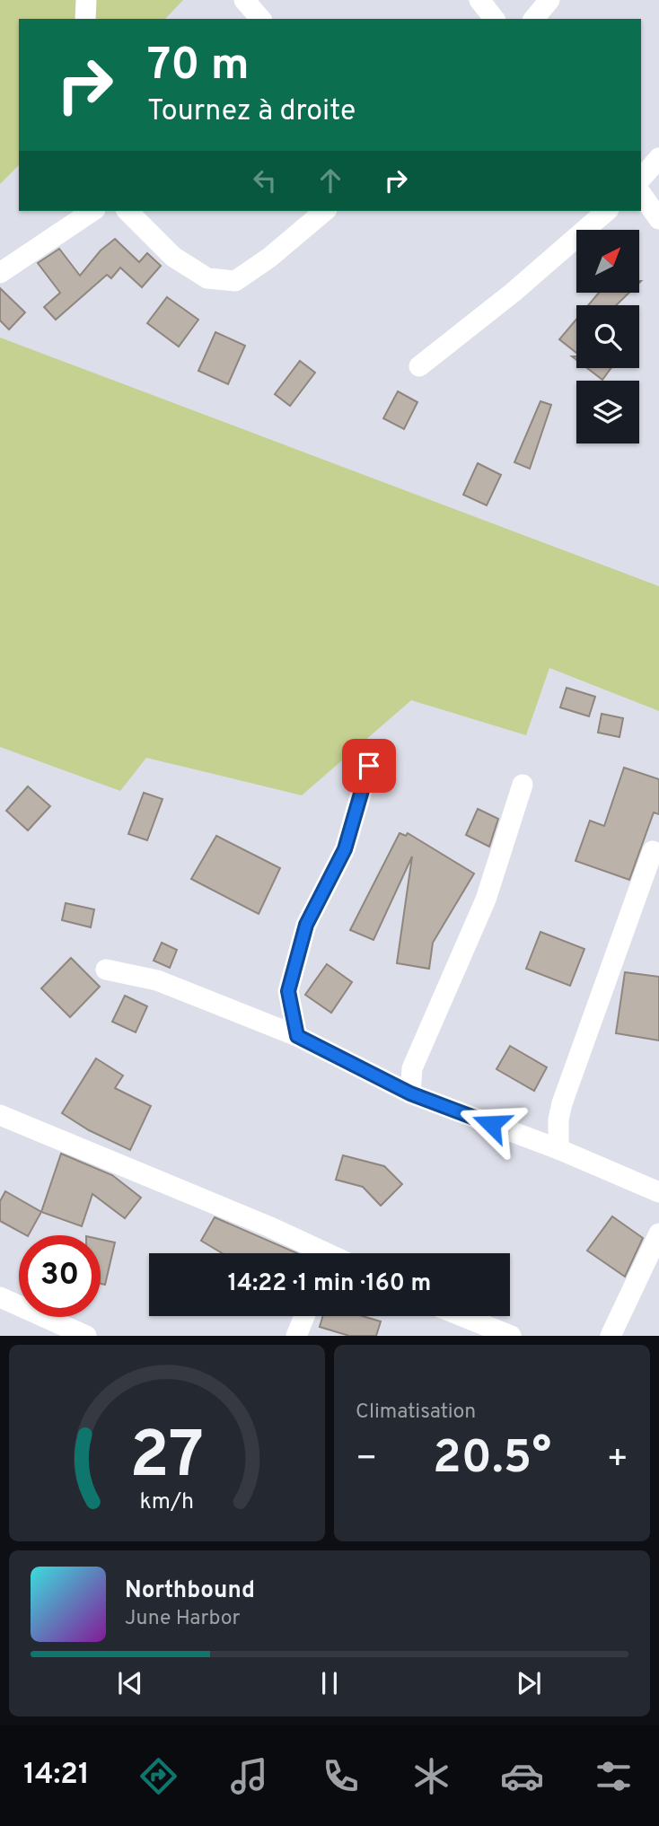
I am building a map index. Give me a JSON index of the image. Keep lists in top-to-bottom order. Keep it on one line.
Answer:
{"north":"top right","page":{"turn":["70 m","Tournez à droite"],"limit":"30","trip":"14:22 · 1 min · 160 m","tile":"Climatisation","heat":["−","20.5°","+"],"song":["Northbound","June Harbor"],"tabs":"14:21","gauge":["27","km/h"]}}
